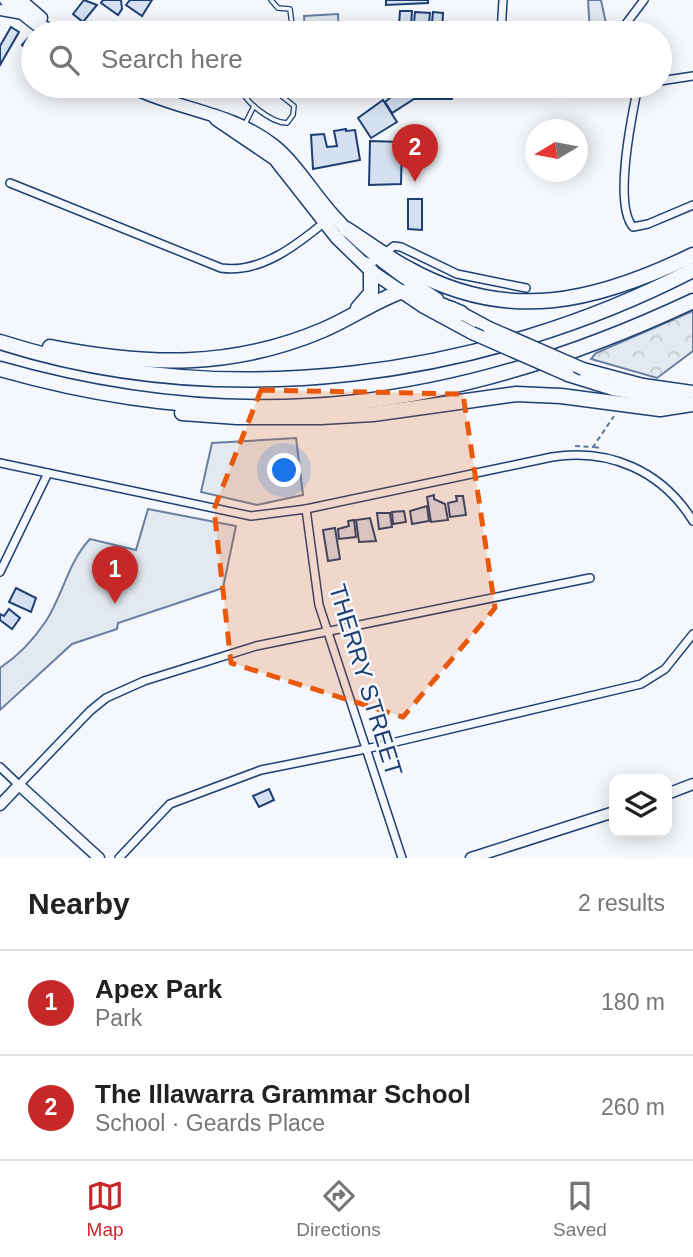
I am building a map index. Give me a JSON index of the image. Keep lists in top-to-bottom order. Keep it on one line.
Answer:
{"streets":{"street":["THERRY STREET"]},"north":"left","page":{"search":"Search here","pins":["2","1"],"heading":["Nearby","2 results"],"list":[{"mark":"1","name":"Apex Park","note":"Park","value":"180 m"},{"mark":"2","name":"The Illawarra Grammar School","note":"School · Geards Place","value":"260 m"}],"nav":["Map","Directions","Saved"]}}
